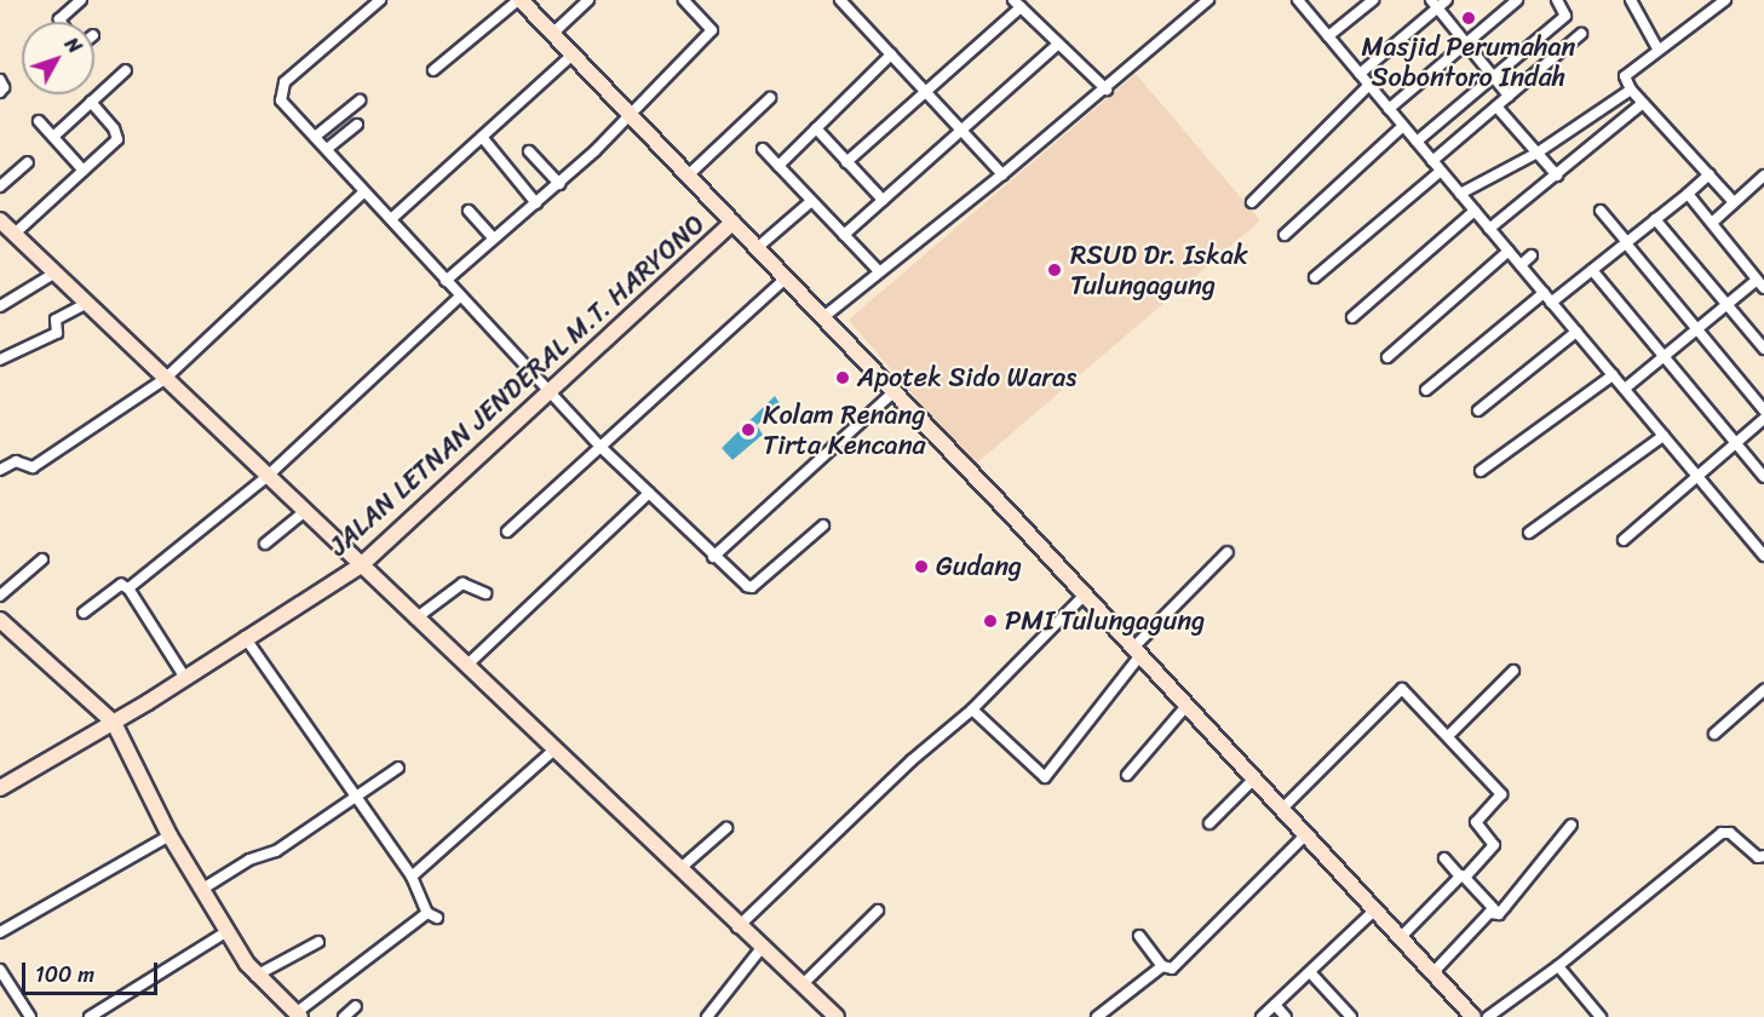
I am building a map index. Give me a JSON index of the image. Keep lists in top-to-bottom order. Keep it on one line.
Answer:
{"streets":{"street":["JALAN LETNAN JENDERAL M.T. HARYONO"]},"places":["Masjid Perumahan Sobontoro Indah","RSUD Dr. Iskak Tulungagung","Apotek Sido Waras","Kolam Renang Tirta Kencana","Gudang","PMI Tulungagung"],"scale_bar":"100 m","north":"top right"}
